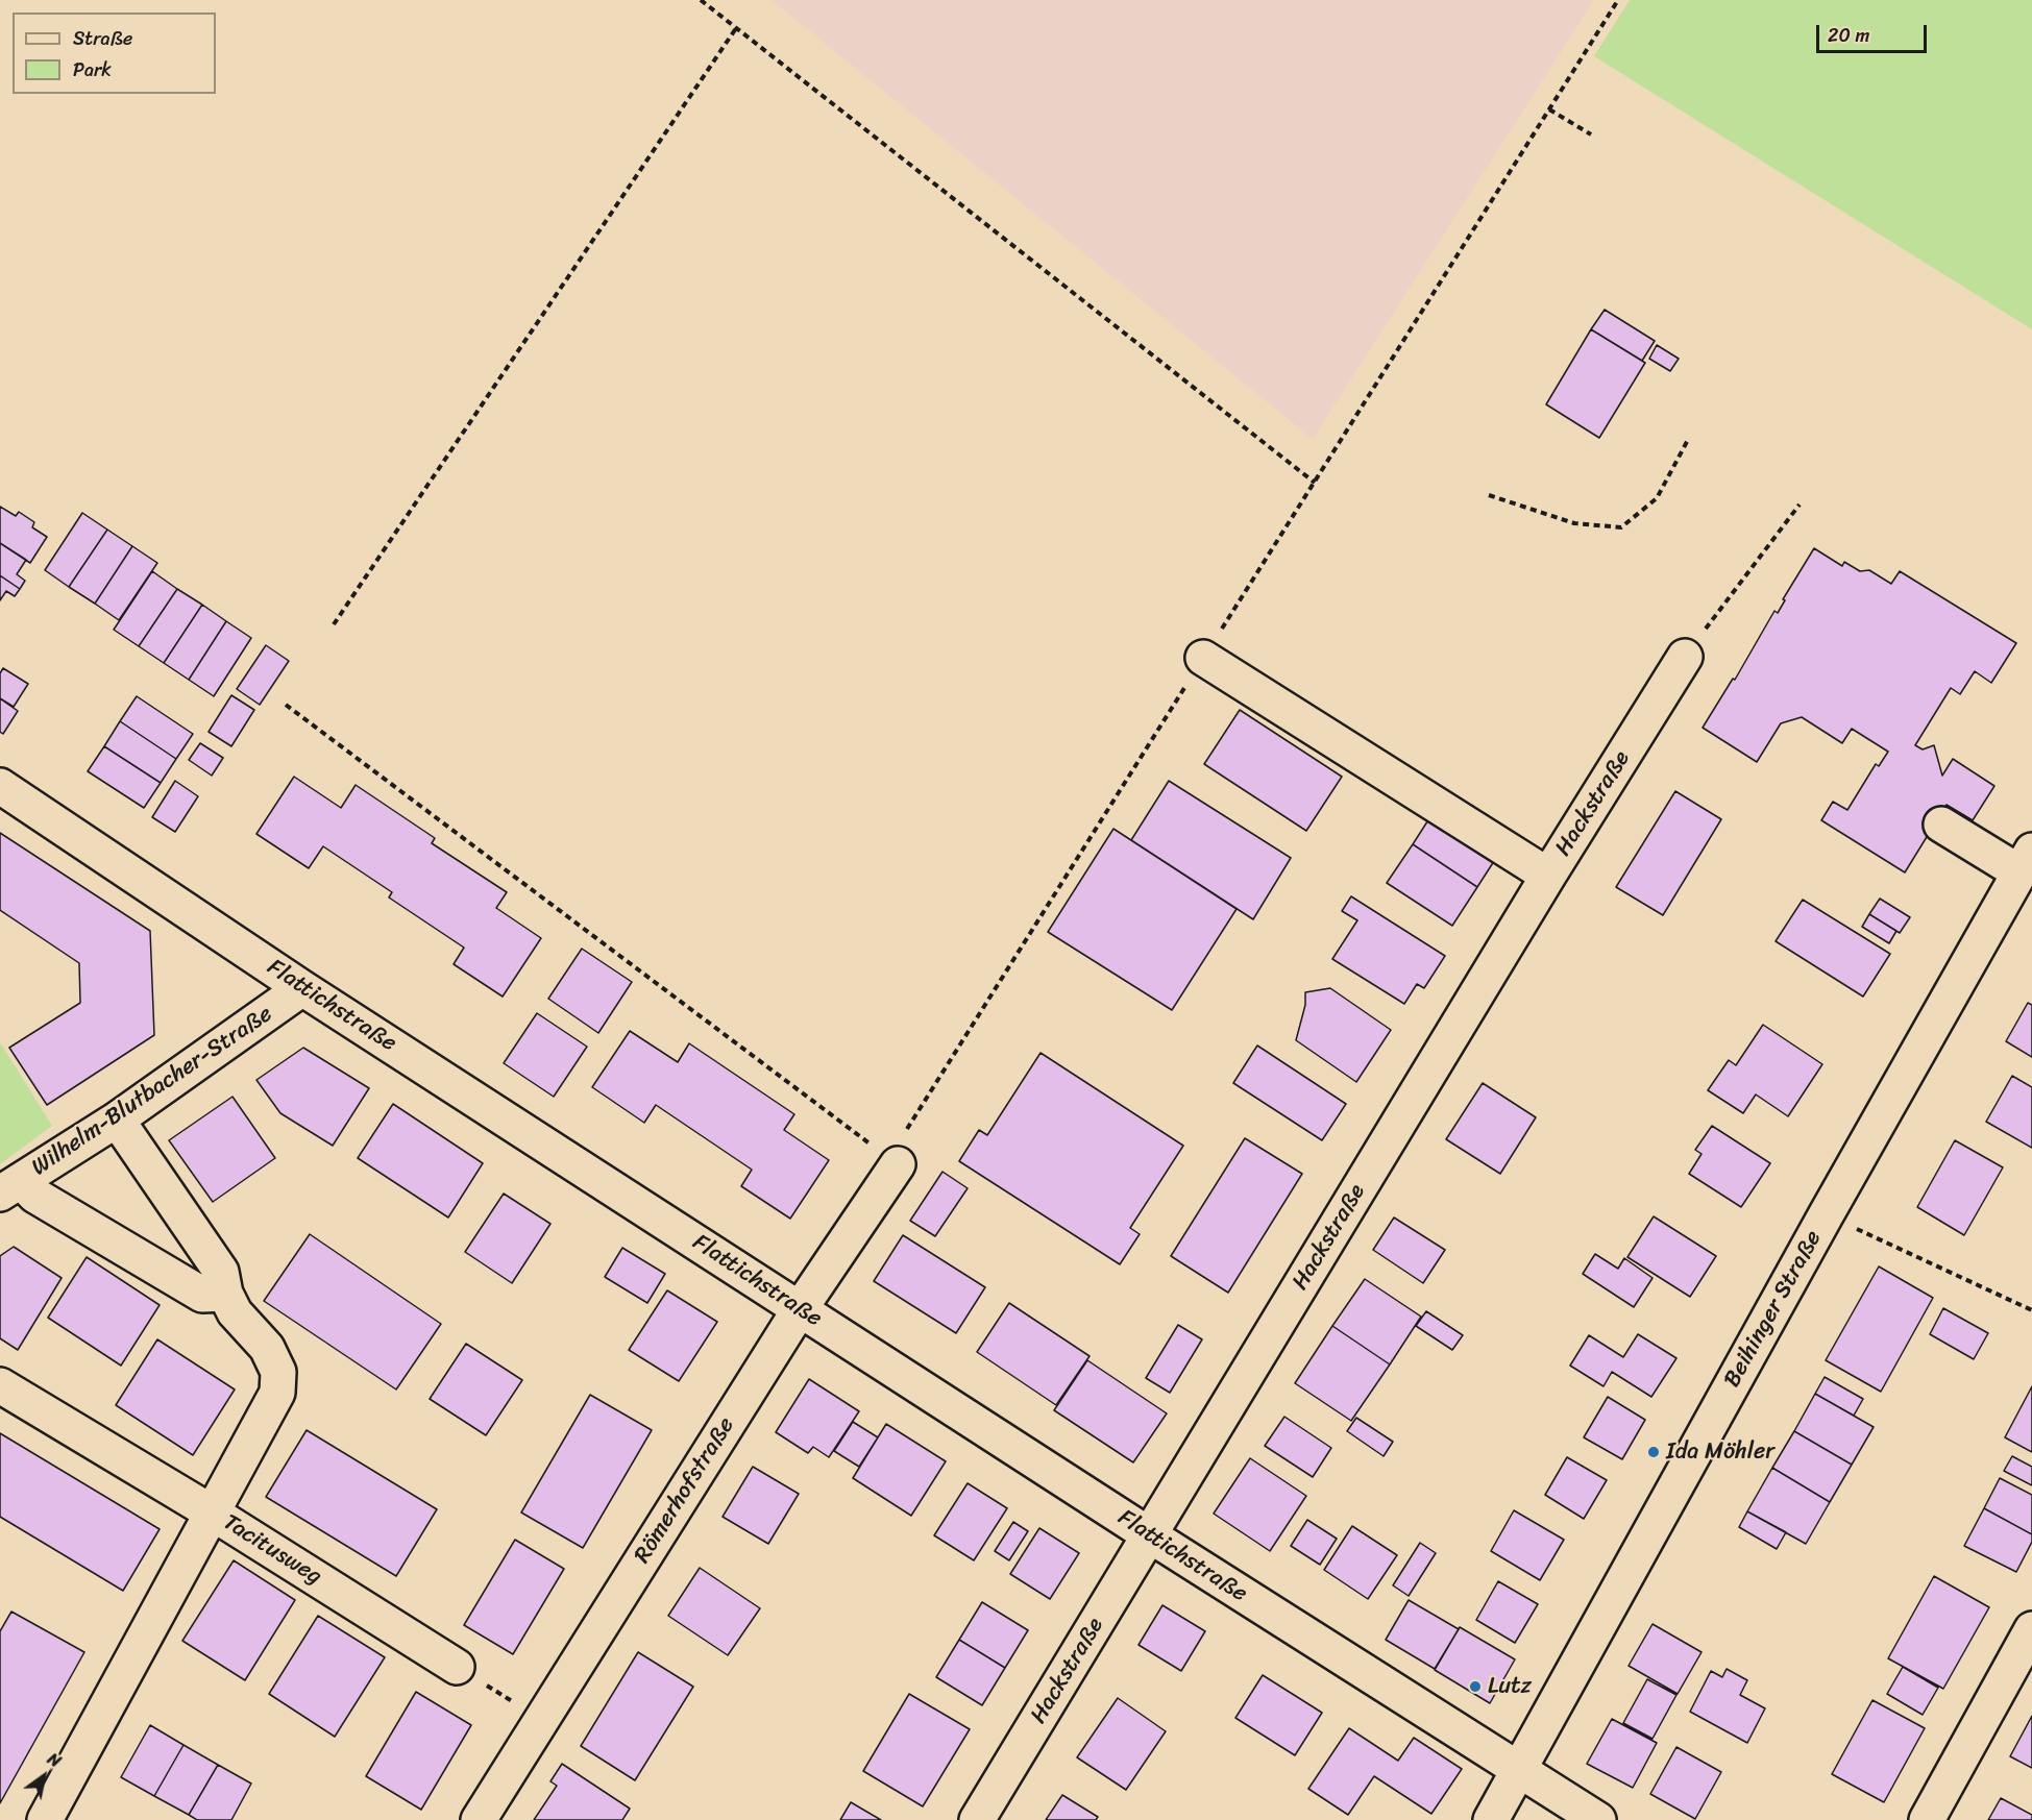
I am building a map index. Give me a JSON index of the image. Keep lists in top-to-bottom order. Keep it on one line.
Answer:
{"streets":{"street":["Hackstraße","Flattichstraße","Wilhelm-Blutbacher-Straße","Beihinger Straße","Römerhofstraße","Tacitusweg"]},"crossings":[["Hackstraße","Flattichstraße"],["Flattichstraße","Wilhelm-Blutbacher-Straße"],["Flattichstraße","Beihinger Straße"],["Flattichstraße","Römerhofstraße"]],"places":["Ida Möhler","Lutz"],"legend":["Straße","Park"],"scale_bar":"20 m","north":"top right"}
